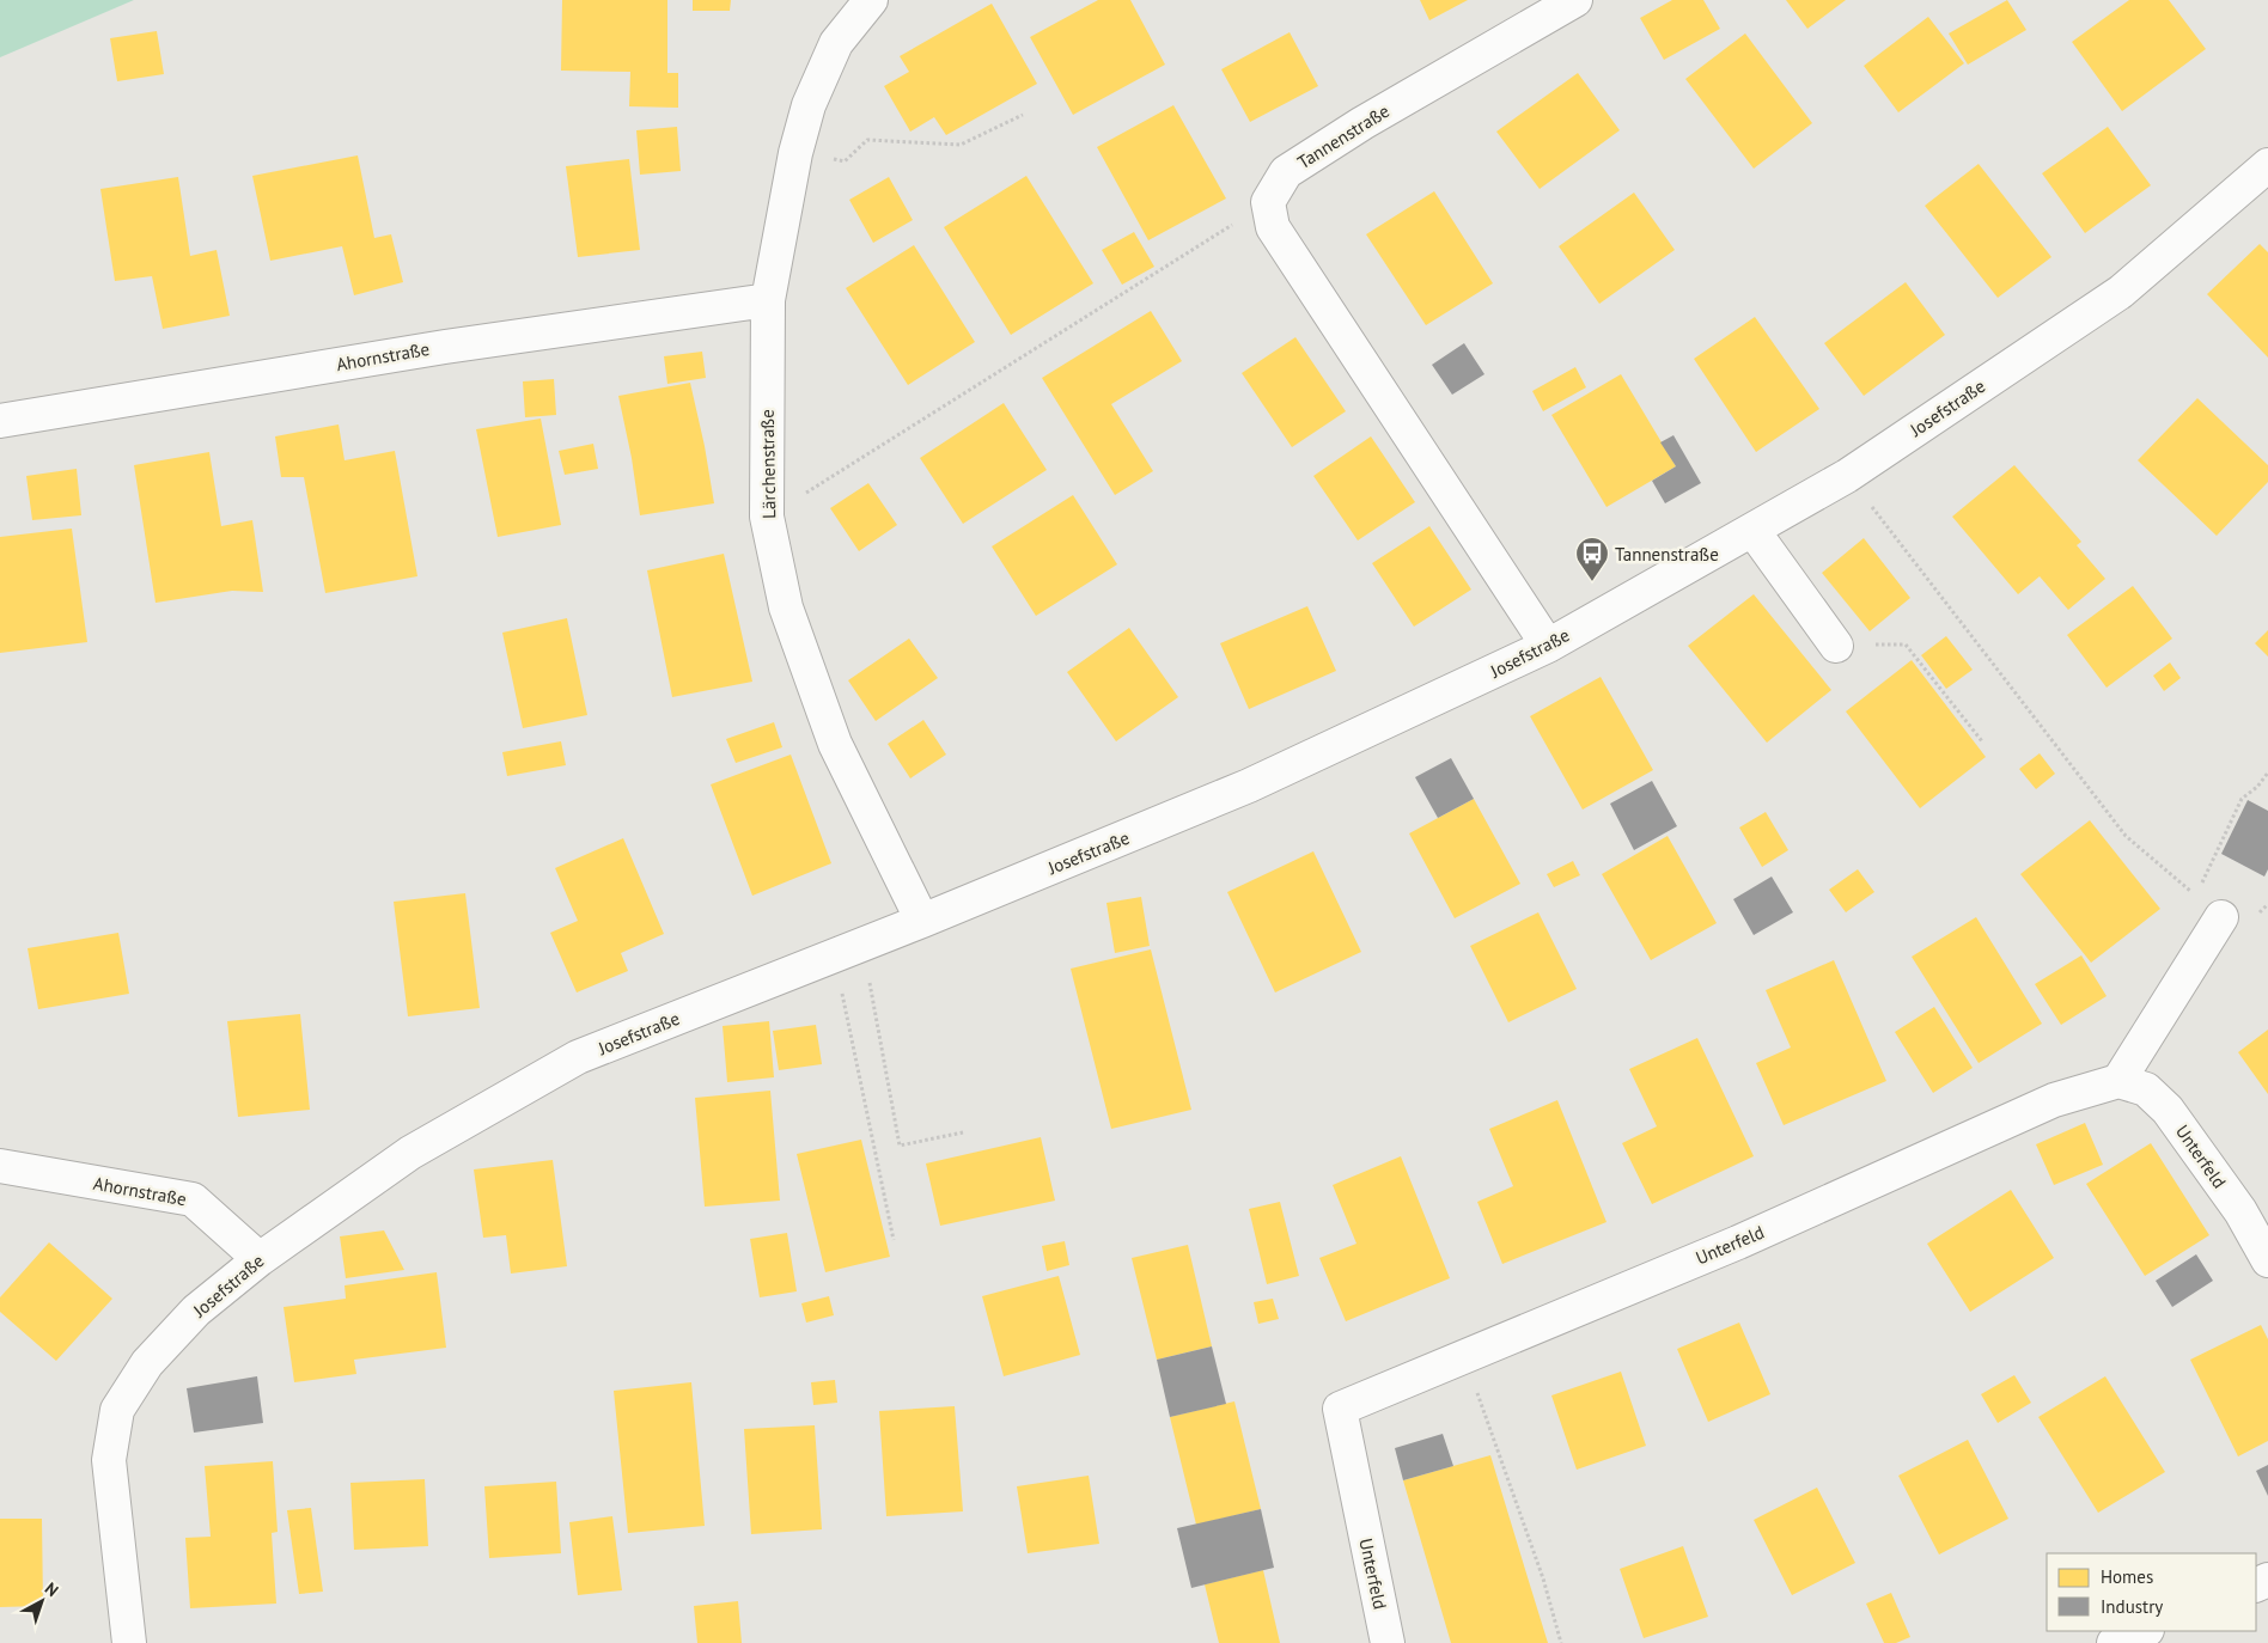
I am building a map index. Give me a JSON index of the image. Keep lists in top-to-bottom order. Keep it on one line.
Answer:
{"streets":{"street":["Tannenstraße","Ahornstraße","Josefstraße","Lärchenstraße","Unterfeld"]},"crossings":[["Ahornstraße","Josefstraße"],["Ahornstraße","Lärchenstraße"],["Josefstraße","Lärchenstraße"]],"places":{"bus stop":["Tannenstraße"]},"legend":["Homes","Industry"],"north":"top right"}
